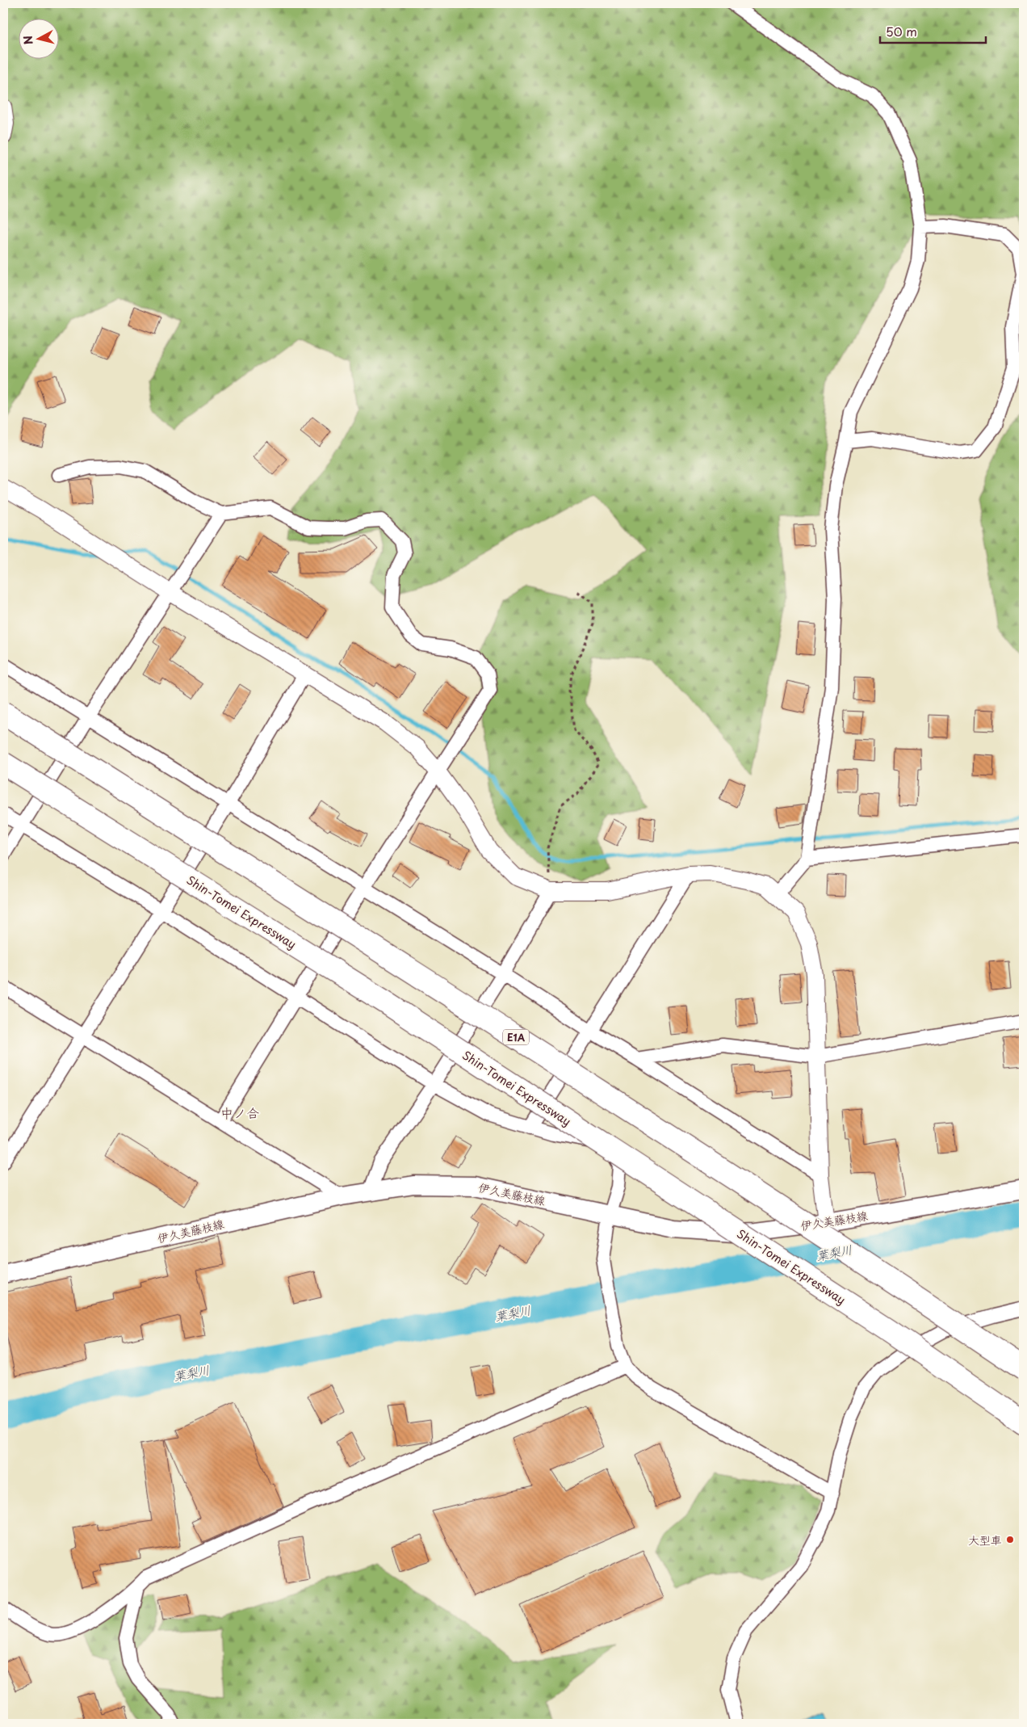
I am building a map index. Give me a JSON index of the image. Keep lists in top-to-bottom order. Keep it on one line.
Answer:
{"streets":{"highway":["Shin-Tomei Expressway","E1A"],"main road":["伊久美藤枝線"]},"districts":["中ノ合"],"water":["葉梨川"],"places":["大型車"],"scale_bar":"50 m","north":"left"}
